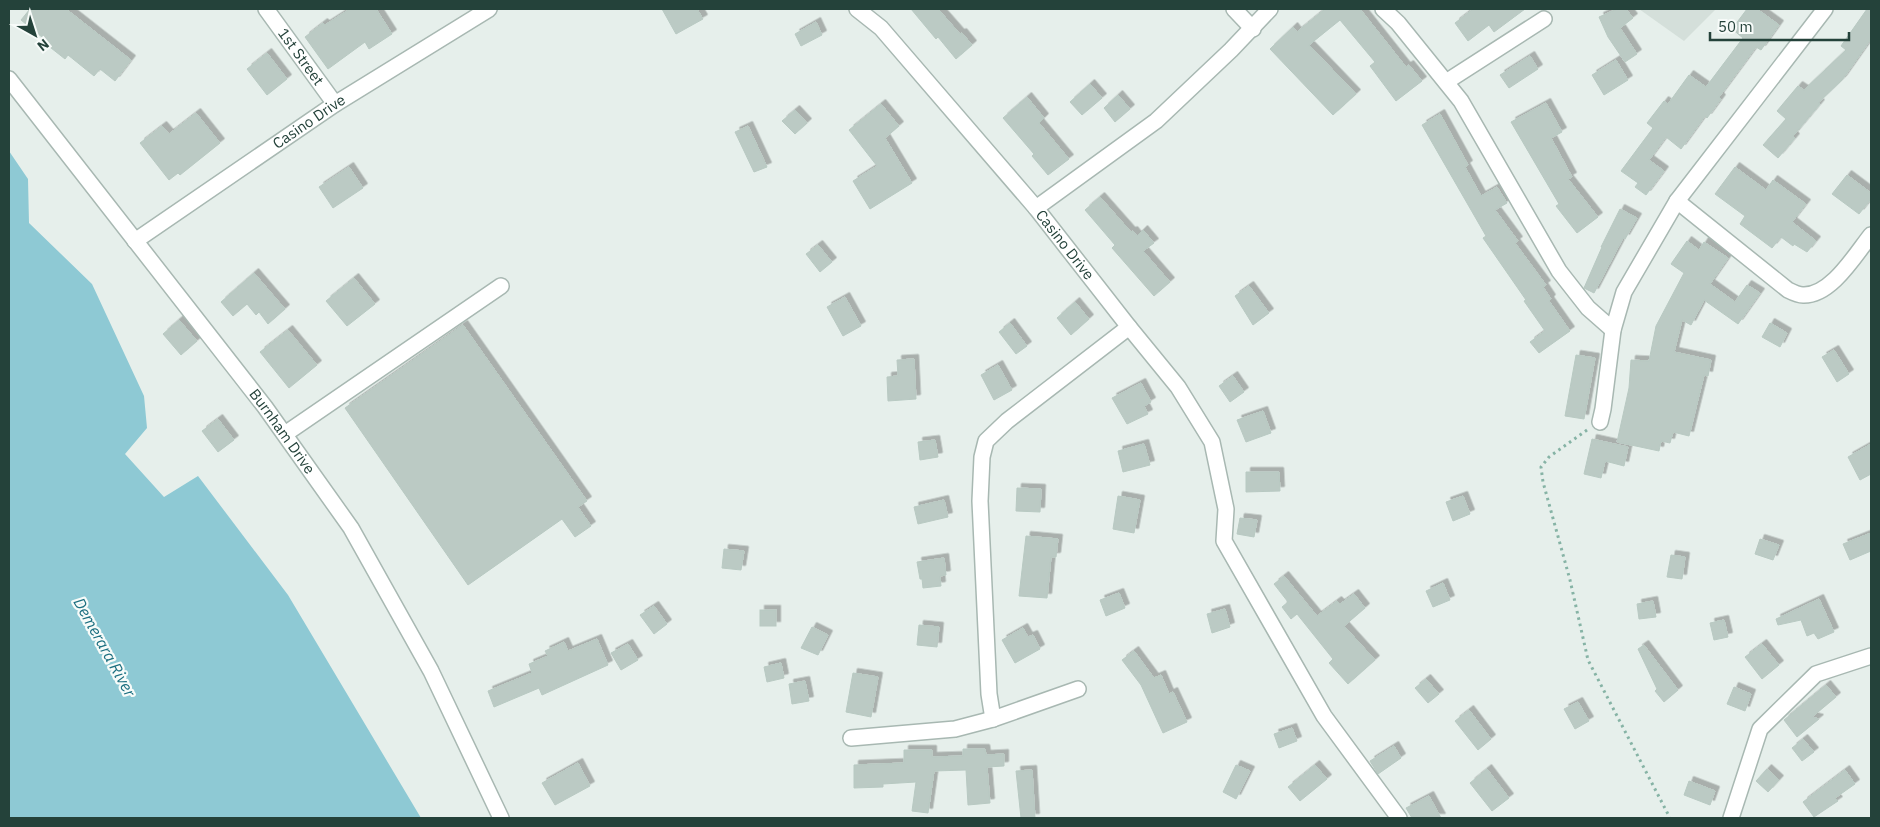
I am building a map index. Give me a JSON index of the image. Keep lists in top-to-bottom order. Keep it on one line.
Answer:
{"streets":{"street":["1st Street","Casino Drive","Burnham Drive"]},"crossings":[["1st Street","Casino Drive"],["Casino Drive","Burnham Drive"]],"water":["Demerara River"],"scale_bar":"50 m","north":"bottom right"}
